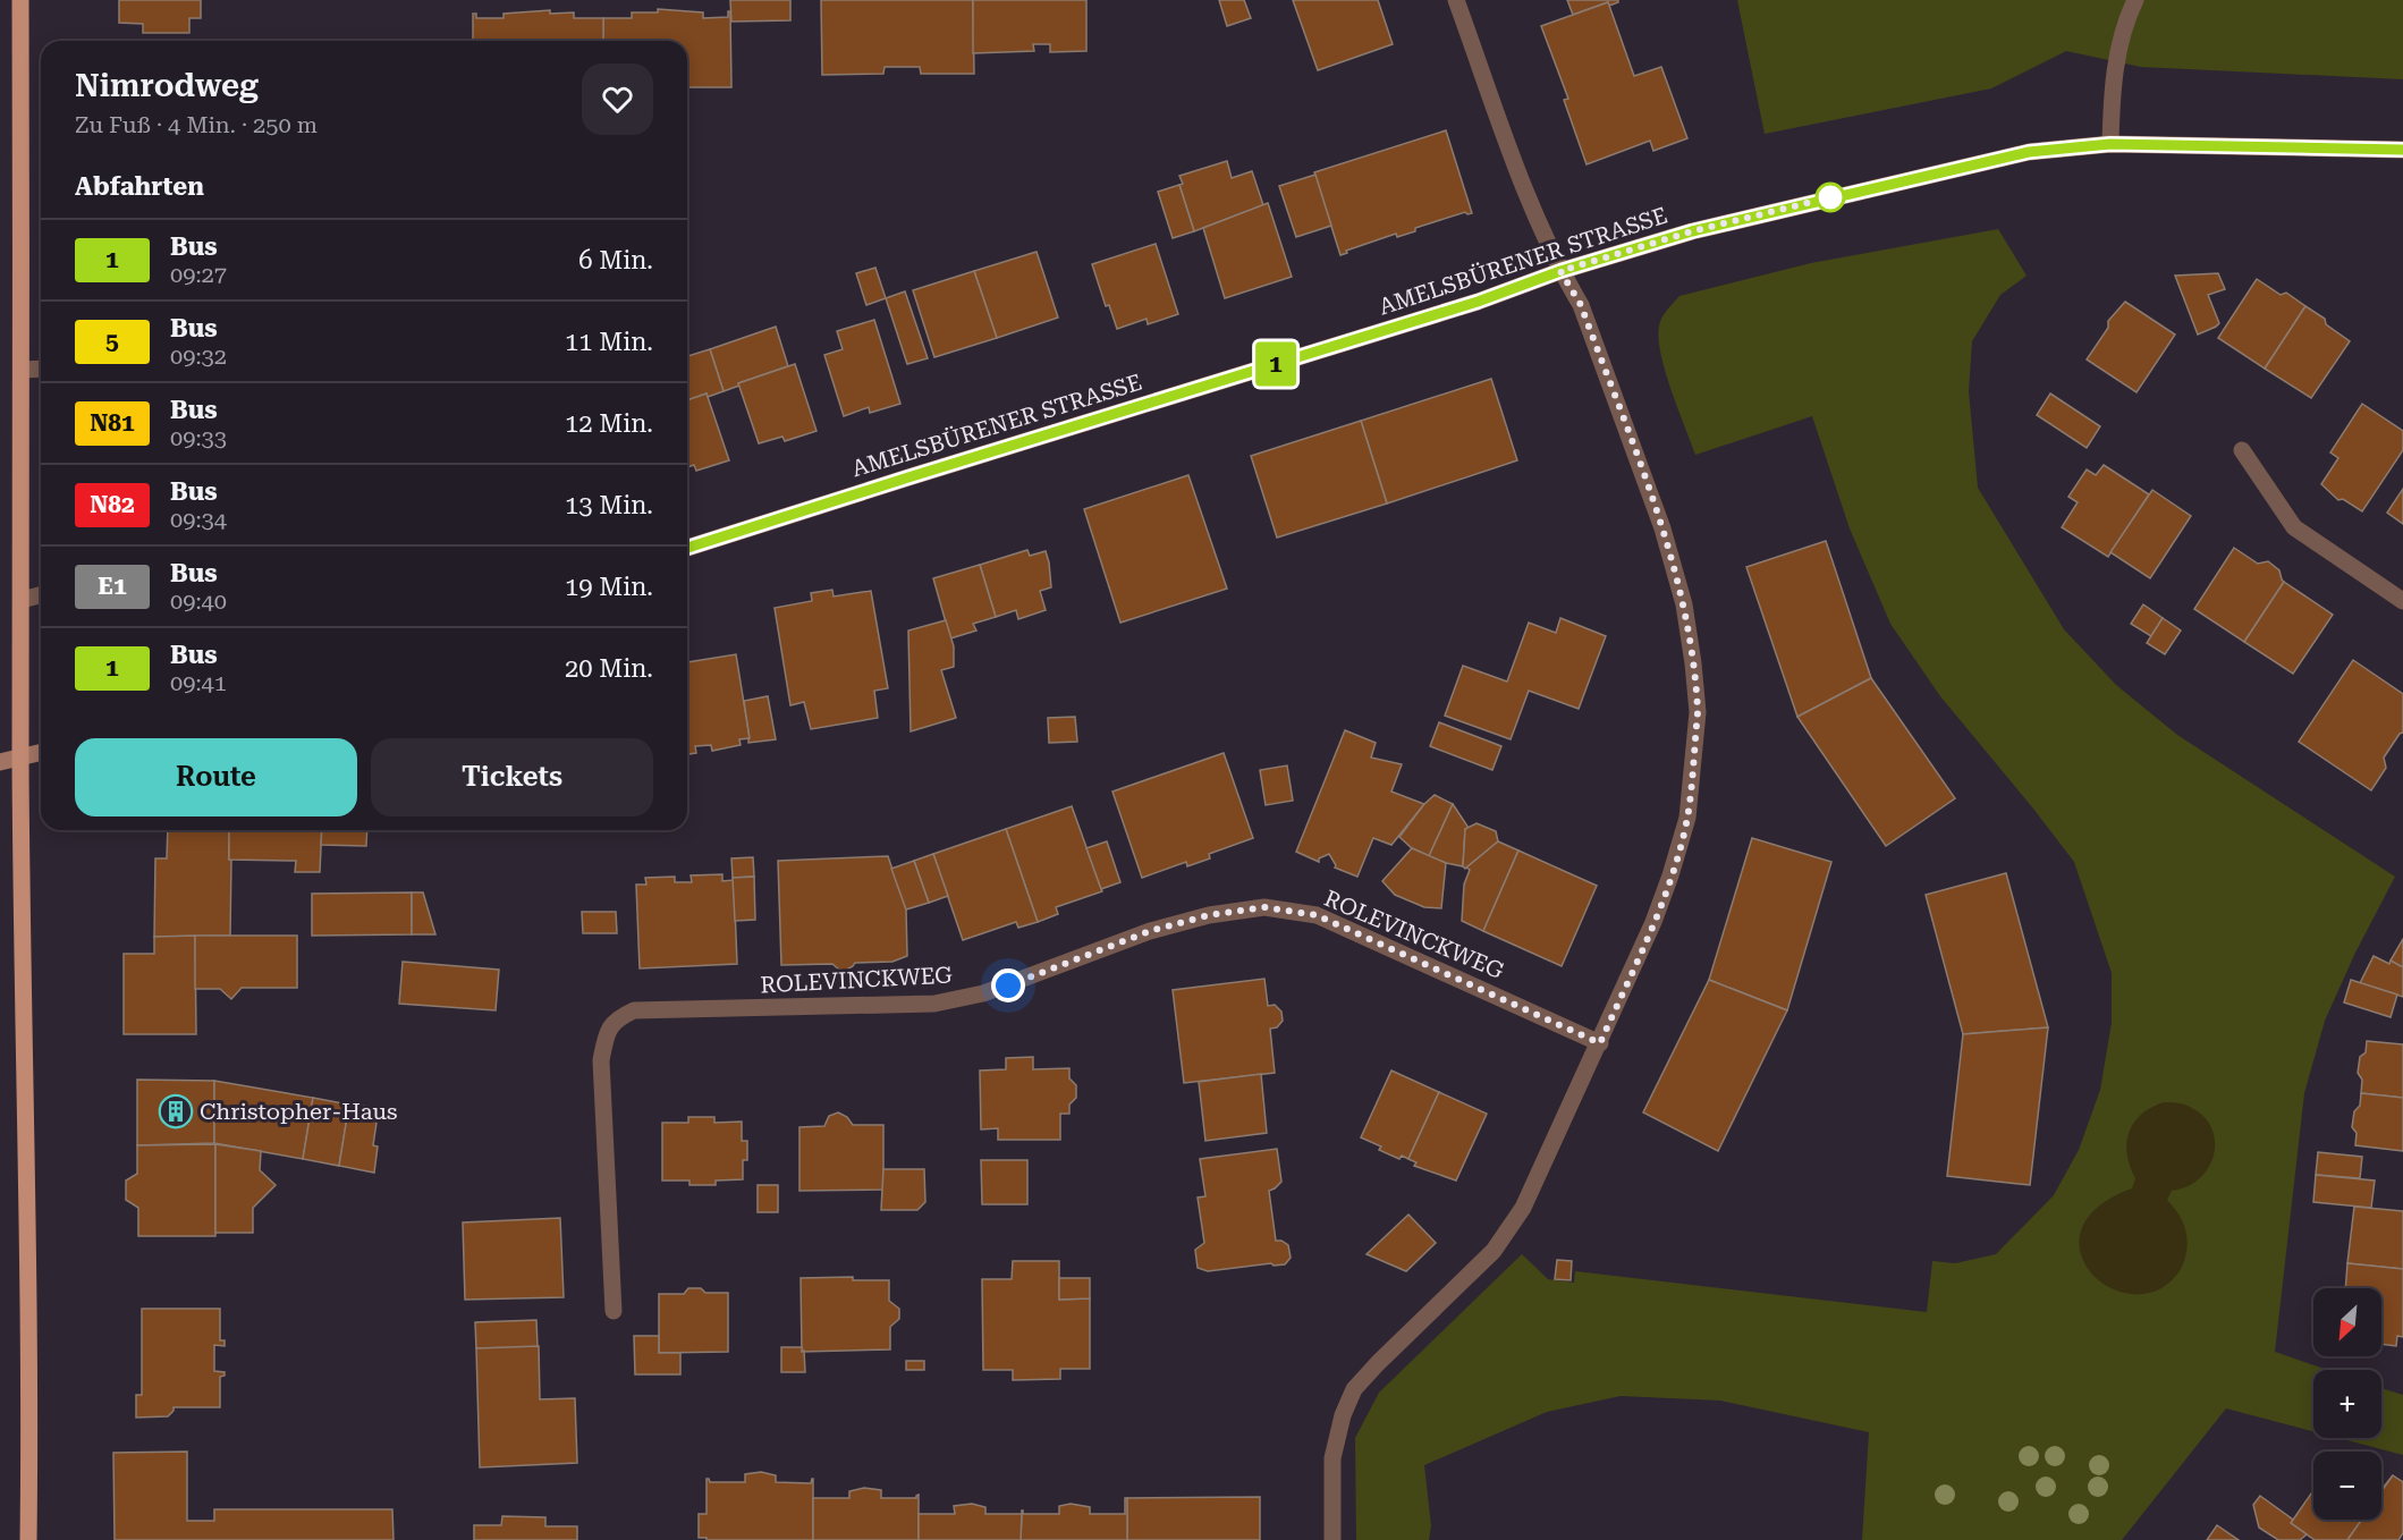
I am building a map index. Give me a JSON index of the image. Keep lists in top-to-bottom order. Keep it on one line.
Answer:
{"streets":{"street":["AMELSBÜRENER STRASSE","ROLEVINCKWEG"]},"places":{"building":["Christopher-Haus"]},"lines":["bus line 1"],"north":"bottom left","page":{"on_map":"1","heading":[["Nimrodweg","Zu Fuß · 4 Min. · 250 m"],"Abfahrten"],"list":[{"mark":"1","name":"Bus","note":"09:27","value":"6 Min."},{"mark":"5","name":"Bus","note":"09:32","value":"11 Min."},{"mark":"N81","name":"Bus","note":"09:33","value":"12 Min."},{"mark":"N82","name":"Bus","note":"09:34","value":"13 Min."},{"mark":"E1","name":"Bus","note":"09:40","value":"19 Min."},{"mark":"1","name":"Bus","note":"09:41","value":"20 Min."}],"buttons":["Route","Tickets"],"map_buttons":["+","−"]}}
